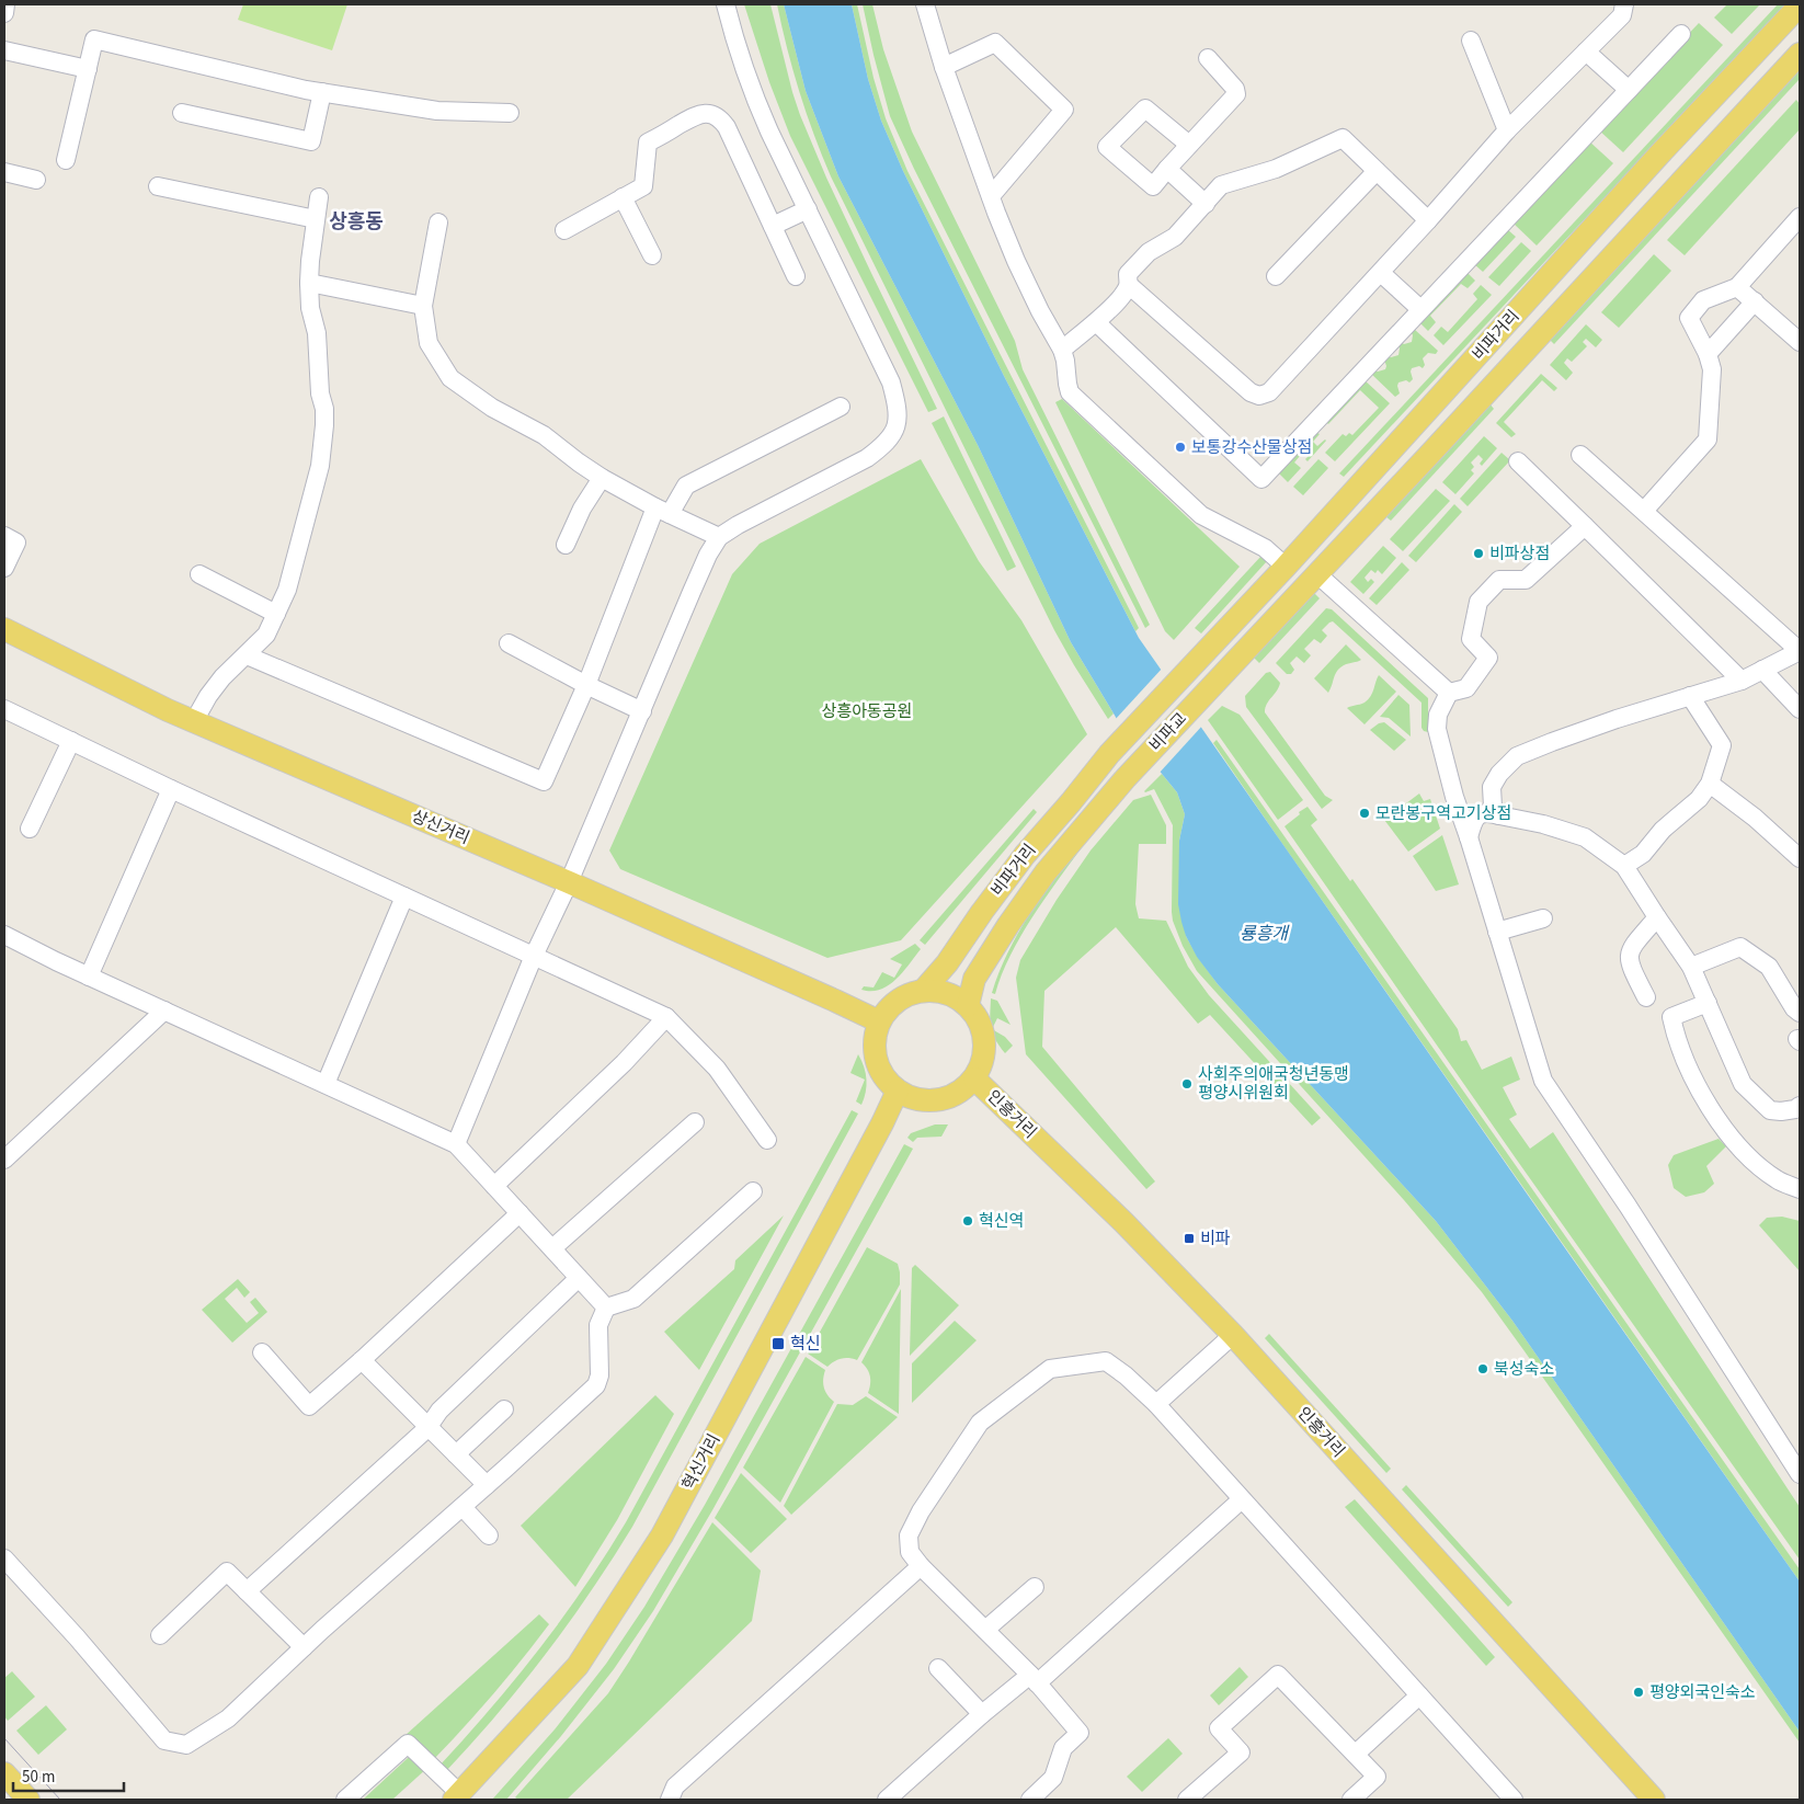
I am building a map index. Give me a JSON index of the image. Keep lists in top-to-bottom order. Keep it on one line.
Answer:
{"streets":{"main road":["비파거리","비파교","상신거리","인흥거리","혁신거리"]},"crossings":[["비파거리","비파교"],["비파거리","상신거리"],["비파거리","인흥거리"],["비파거리","혁신거리"],["상신거리","인흥거리"],["상신거리","혁신거리"],["인흥거리","혁신거리"]],"districts":["상흥동"],"water":["룡흥개"],"parks":["상흥아동공원"],"places":{"other":["보통강수산물상점","비파상점","모란봉구역고기상점","사회주의애국청년동맹 평양시위원회","혁신역","북성숙소","평양외국인숙소"],"transit":["비파","혁신"]},"scale_bar":"50 m"}
